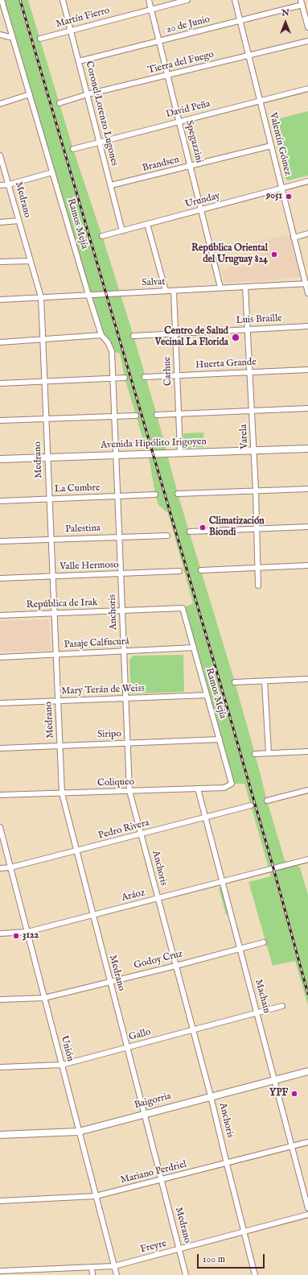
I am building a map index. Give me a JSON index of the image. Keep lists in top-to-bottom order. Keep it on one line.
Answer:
{"streets":{"street":["Martín Fierro","20 de Junio","Tierra del Fuego","David Peña","Coronel Lorenzo Lugones","Spegazzini","Valentín Gómez","Brandsen","Medrano","Urunday","Ramos Mejía","Salvat","Luis Braille","Huerta Grande","Carhue","Varela","Avenida Hipólito Irigoyen","La Cumbre","Palestina","Valle Hermoso","República de Irak","Anchoris","Pasaje Calfucurá","Mary Terán de Weiss","Siripo","Coliqueo","Pedro Rivera","Aráoz","Godoy Cruz","Machain","Gallo","Unión","Baigorria","Mariano Perdriel","Freyre"]},"crossings":[["Martín Fierro","Coronel Lorenzo Lugones"],["Martín Fierro","Spegazzini"],["20 de Junio","Coronel Lorenzo Lugones"],["20 de Junio","Spegazzini"],["20 de Junio","Valentín Gómez"],["Tierra del Fuego","Coronel Lorenzo Lugones"],["Tierra del Fuego","Spegazzini"],["Tierra del Fuego","Valentín Gómez"],["David Peña","Coronel Lorenzo Lugones"],["David Peña","Spegazzini"],["David Peña","Valentín Gómez"],["Coronel Lorenzo Lugones","Brandsen"],["Coronel Lorenzo Lugones","Urunday"],["Spegazzini","Brandsen"],["Spegazzini","Urunday"],["Spegazzini","Salvat"],["Valentín Gómez","Brandsen"],["Valentín Gómez","Urunday"],["Valentín Gómez","Salvat"],["Medrano","Salvat"],["Medrano","Avenida Hipólito Irigoyen"],["Medrano","La Cumbre"],["Medrano","Palestina"],["Medrano","Valle Hermoso"],["Medrano","República de Irak"],["Medrano","Pasaje Calfucurá"],["Medrano","Mary Terán de Weiss"],["Medrano","Siripo"],["Medrano","Coliqueo"],["Medrano","Pedro Rivera"],["Medrano","Aráoz"],["Medrano","Godoy Cruz"],["Medrano","Gallo"],["Medrano","Baigorria"],["Medrano","Mariano Perdriel"],["Medrano","Freyre"],["Ramos Mejía","Salvat"],["Ramos Mejía","Avenida Hipólito Irigoyen"],["Ramos Mejía","República de Irak"],["Ramos Mejía","Anchoris"],["Ramos Mejía","Pasaje Calfucurá"],["Ramos Mejía","Mary Terán de Weiss"],["Ramos Mejía","Siripo"],["Ramos Mejía","Coliqueo"],["Salvat","Carhue"],["Salvat","Varela"],["Luis Braille","Carhue"],["Luis Braille","Varela"],["Huerta Grande","Carhue"],["Huerta Grande","Varela"],["Carhue","Avenida Hipólito Irigoyen"],["Varela","Avenida Hipólito Irigoyen"],["Avenida Hipólito Irigoyen","Anchoris"],["La Cumbre","Anchoris"],["Palestina","Anchoris"],["Valle Hermoso","Anchoris"],["República de Irak","Anchoris"],["Anchoris","Pasaje Calfucurá"],["Anchoris","Mary Terán de Weiss"],["Anchoris","Siripo"],["Anchoris","Coliqueo"],["Anchoris","Pedro Rivera"],["Anchoris","Aráoz"],["Anchoris","Godoy Cruz"],["Anchoris","Gallo"],["Anchoris","Baigorria"],["Anchoris","Mariano Perdriel"],["Anchoris","Freyre"],["Coliqueo","Machain"],["Pedro Rivera","Machain"],["Pedro Rivera","Unión"],["Aráoz","Machain"],["Aráoz","Unión"],["Godoy Cruz","Machain"],["Godoy Cruz","Unión"],["Machain","Gallo"],["Machain","Baigorria"],["Machain","Mariano Perdriel"],["Gallo","Unión"],["Unión","Baigorria"],["Unión","Mariano Perdriel"],["Unión","Freyre"]],"places":["9051","República Oriental del Uruguay 824","Centro de Salud Vecinal La Florida","Climatización Biondi","3122","YPF"],"scale_bar":"100 m","north":"top"}
